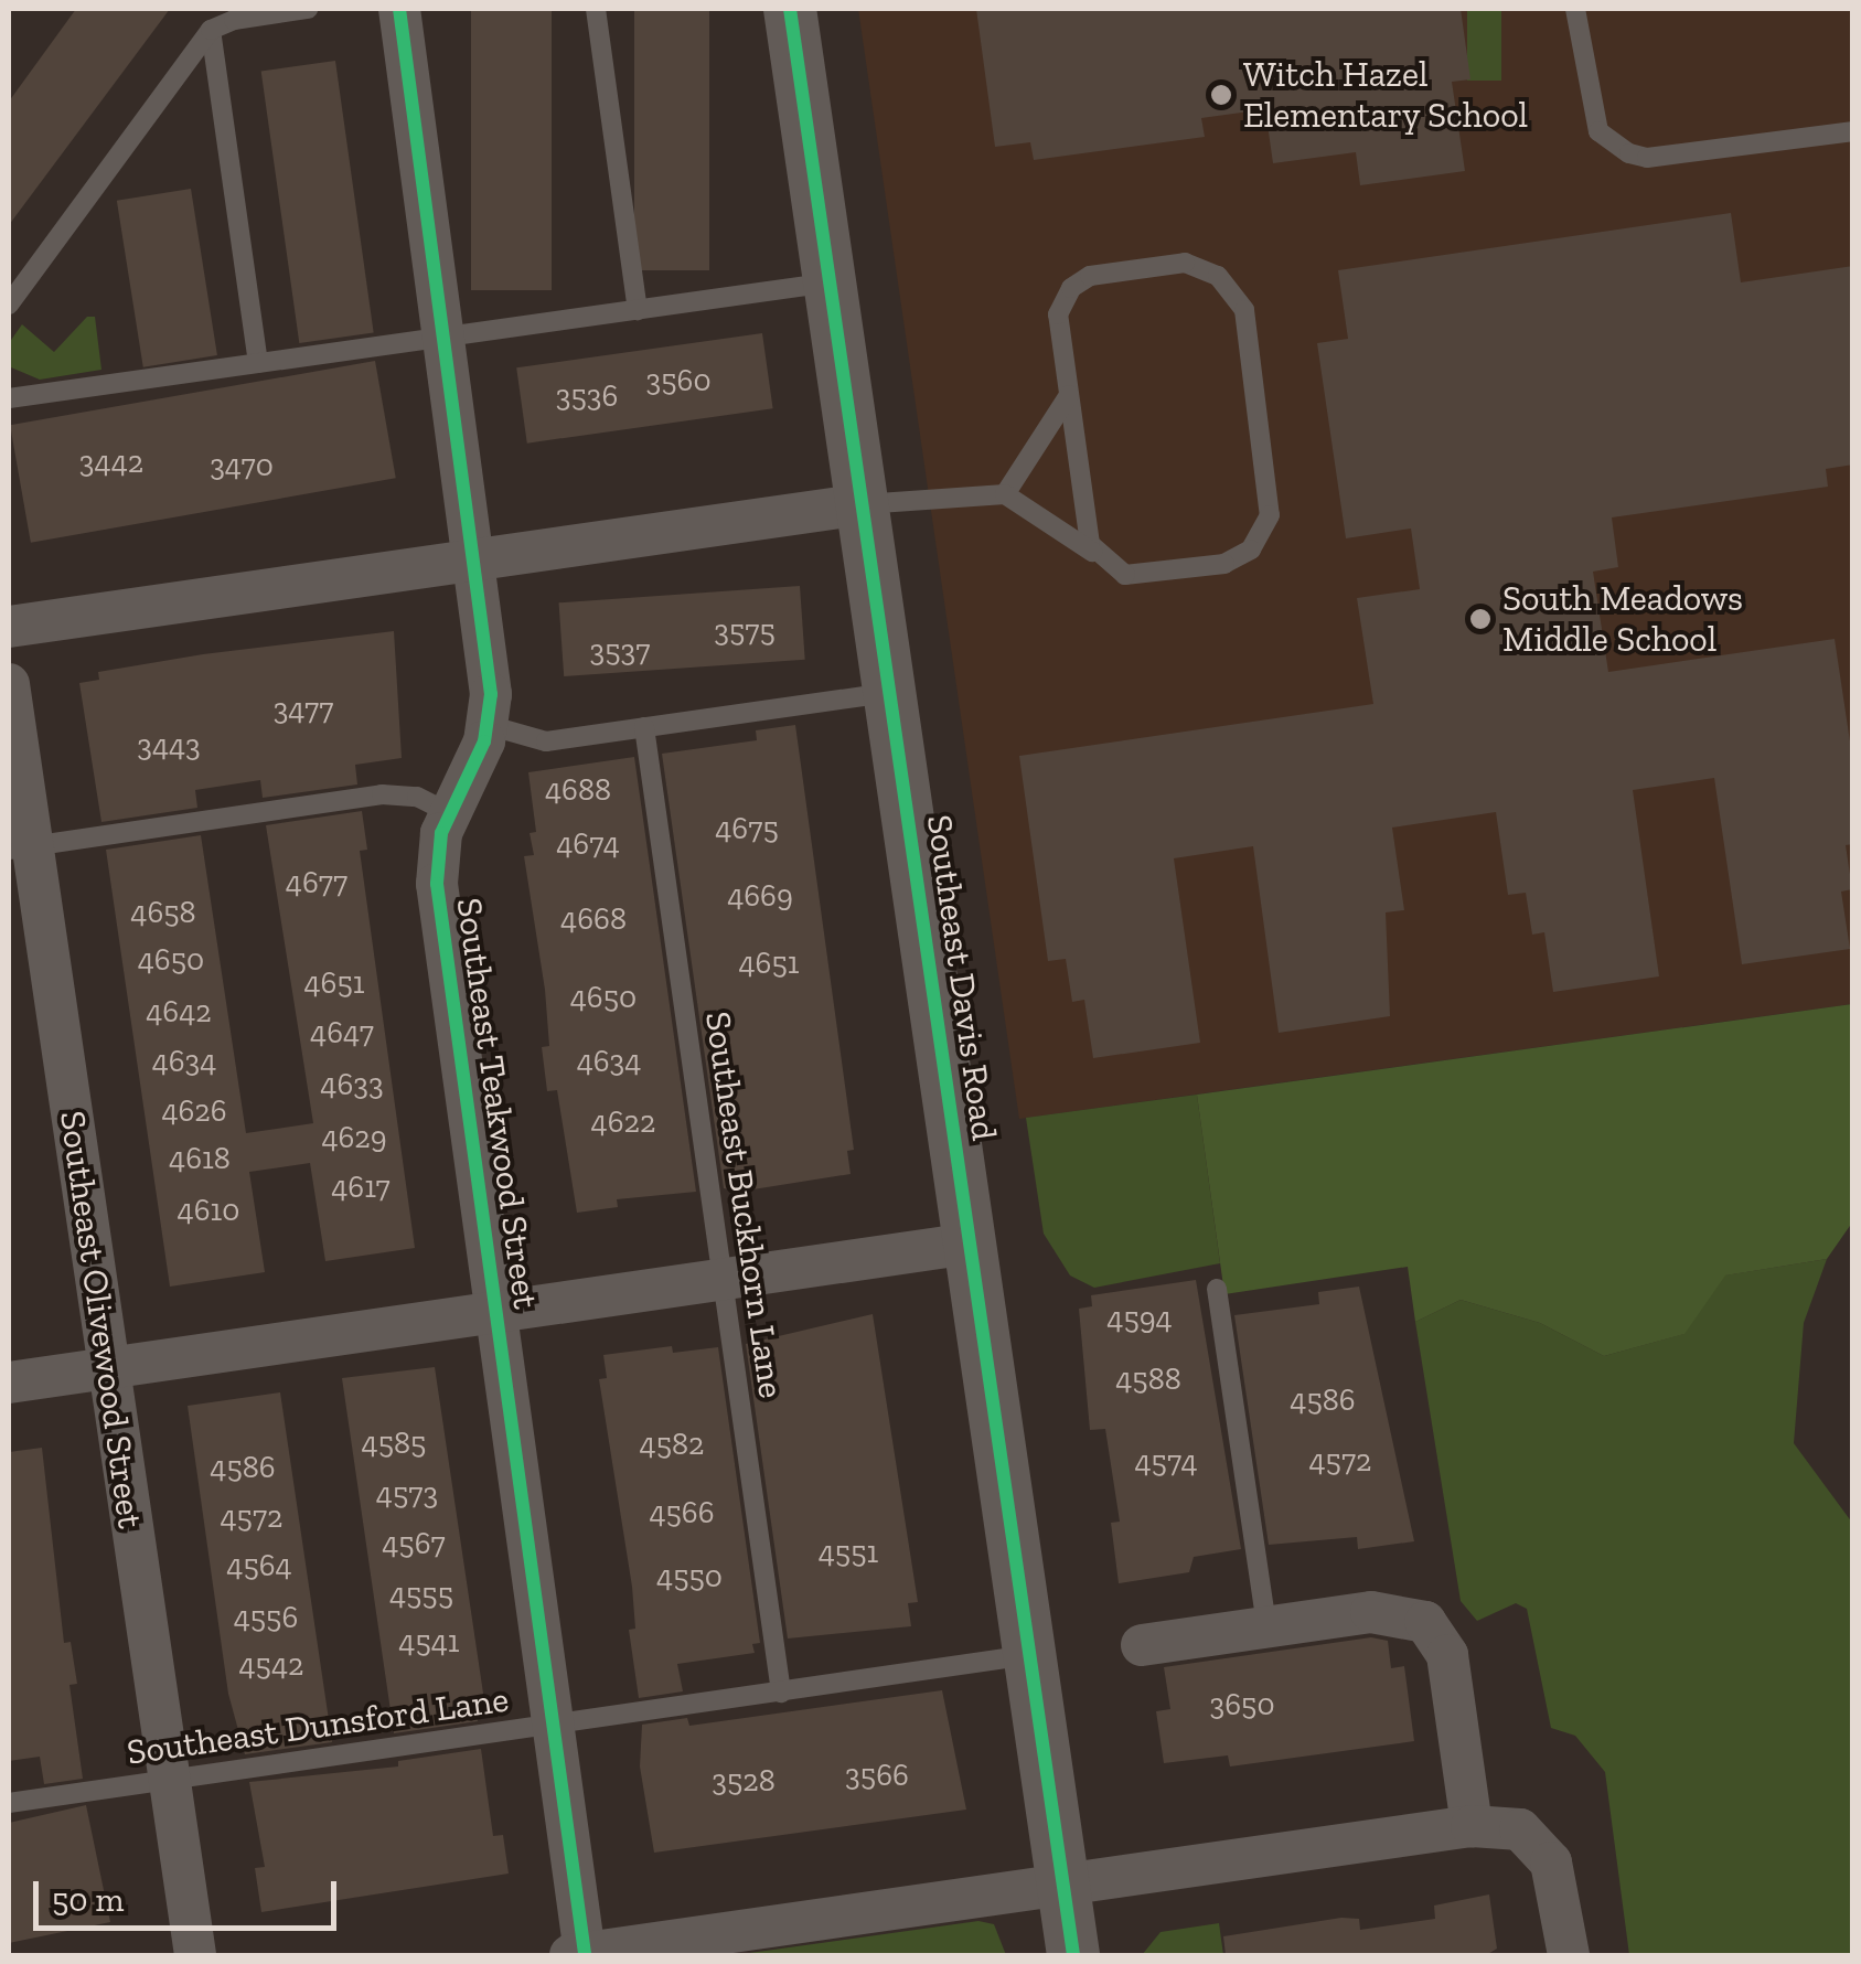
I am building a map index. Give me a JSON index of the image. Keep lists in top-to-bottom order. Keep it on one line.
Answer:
{"streets":{"street":["Southeast Davis Road","Southeast Teakwood Street","Southeast Olivewood Street"],"lane":["Southeast Buckhorn Lane","Southeast Dunsford Lane"]},"crossings":[["Southeast Davis Road","Southeast Dunsford Lane"],["Southeast Teakwood Street","Southeast Dunsford Lane"],["Southeast Buckhorn Lane","Southeast Dunsford Lane"],["Southeast Olivewood Street","Southeast Dunsford Lane"]],"places":["Witch Hazel Elementary School","South Meadows Middle School"],"house_numbers":["3560","3536","3442","3470","3575","3537","3477","3443","4688","4675","4674","4677","4669","4658","4668","4650","4651","4651","4650","4642","4647","4634","4634","4633","4626","4622","4629","4618","4617","4610","4594","4588","4586","4585","4582","4572","4574","4586","4573","4566","4572","4567","4551","4564","4550","4555","4556","4541","4542","3650","3566","3528"],"scale_bar":"50 m"}
